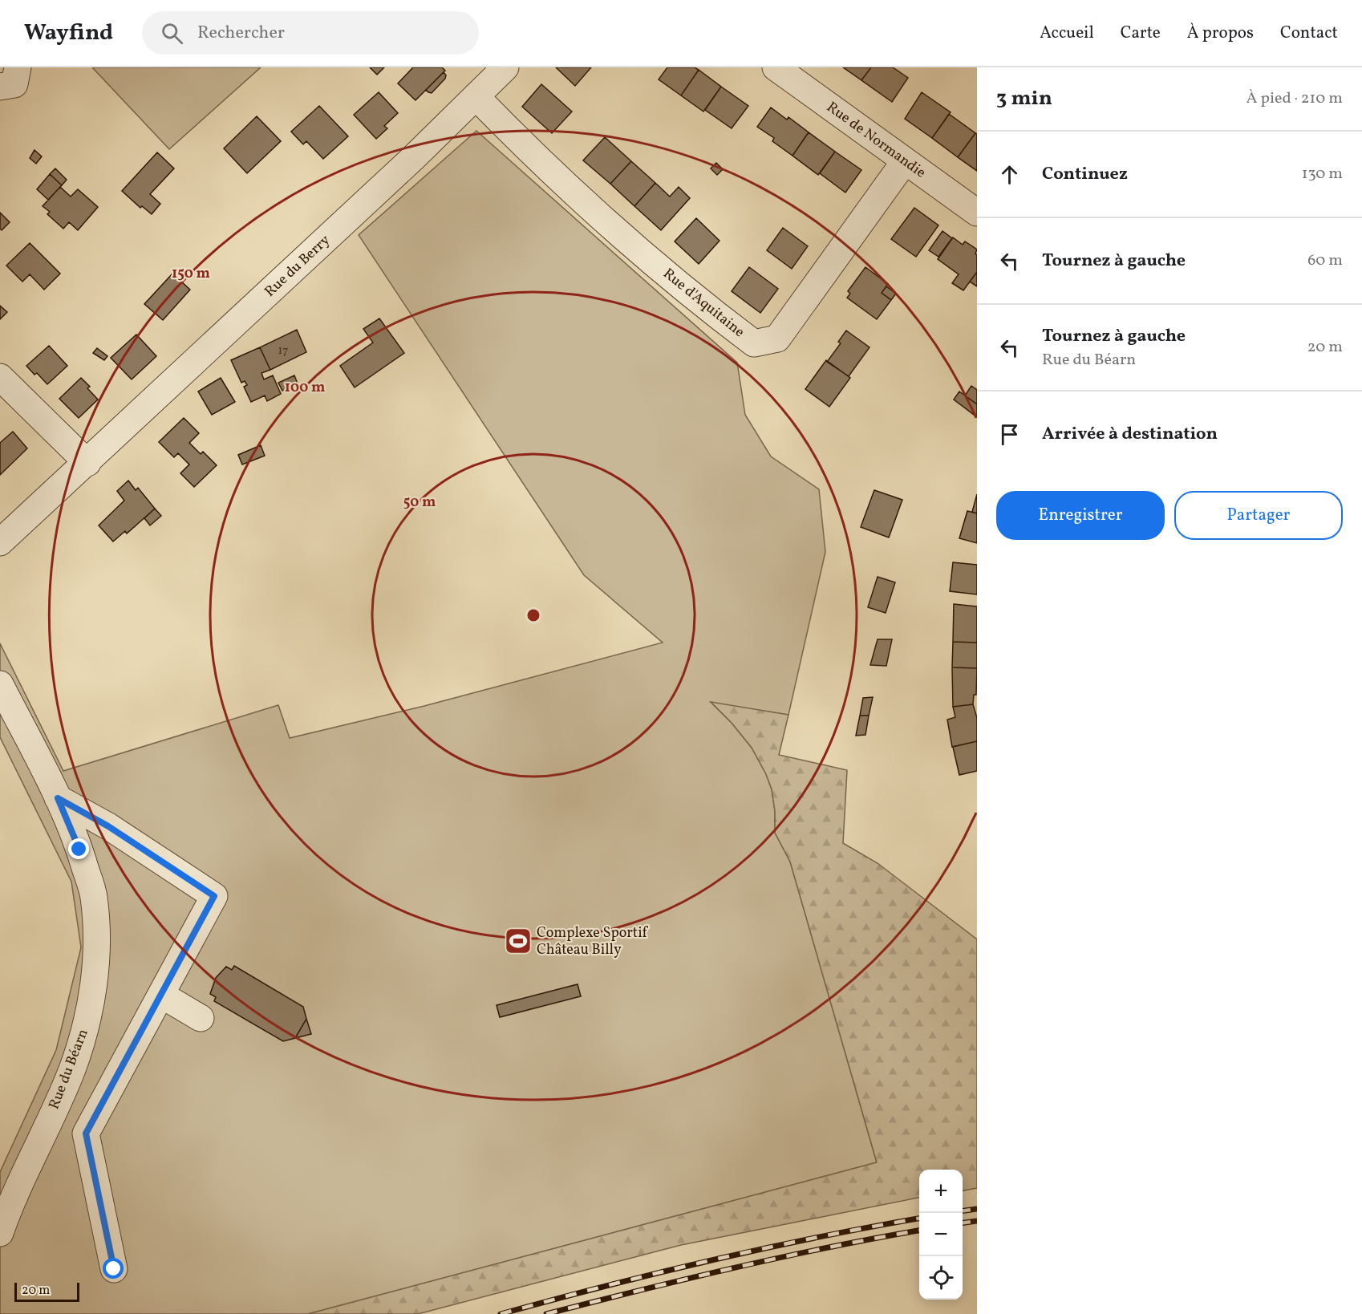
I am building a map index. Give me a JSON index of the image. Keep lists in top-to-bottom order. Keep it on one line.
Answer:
{"streets":{"street":["Rue de Normandie","Rue du Berry","Rue d'Aquitaine","Rue du Béarn"]},"crossings":[["Rue de Normandie","Rue d'Aquitaine"],["Rue du Berry","Rue d'Aquitaine"]],"places":{"sports":["Complexe Sportif Château Billy"]},"house_numbers":["17"],"scale_bar":"20 m","page":{"header":"Wayfind","search":"Rechercher","nav":["Accueil","Carte","À propos","Contact"],"heading":["3 min","À pied · 210 m"],"list":[["Continuez","130 m"],["Tournez à gauche","60 m"],["Tournez à gauche","Rue du Béarn","20 m"],"Arrivée à destination"],"buttons":["Enregistrer","Partager"],"map_buttons":["+","−"],"scale":"20 m"},"rings":["150 m","100 m","50 m"]}
